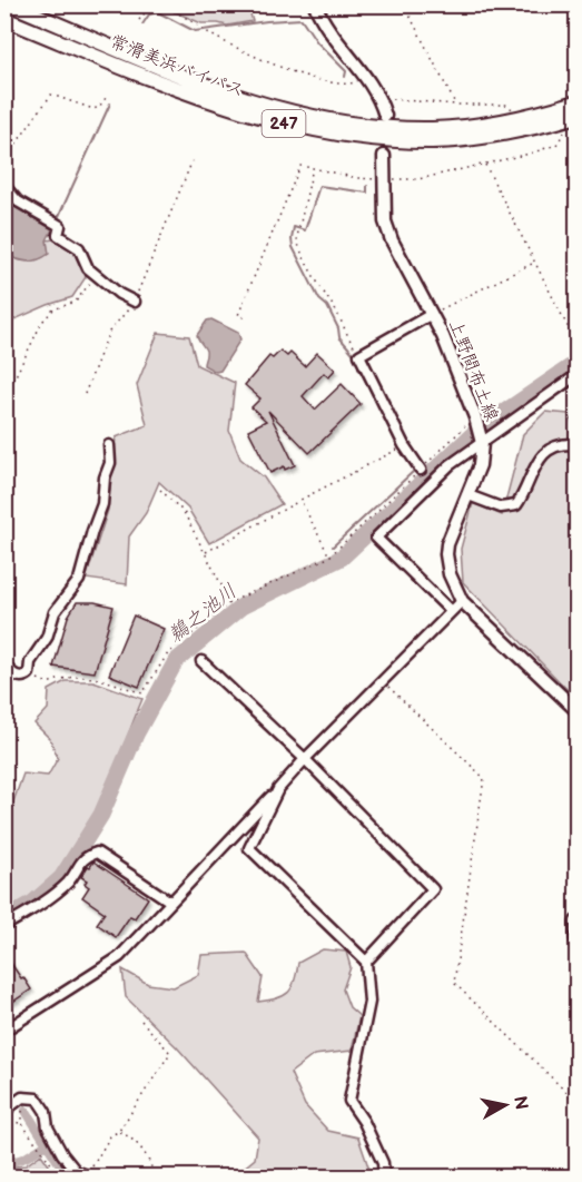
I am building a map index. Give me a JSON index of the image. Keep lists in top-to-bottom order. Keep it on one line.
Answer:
{"streets":{"highway":["常滑美浜バイパス","247"],"main road":["上野間布土線"]},"water":["鵜之池川"],"north":"right"}
